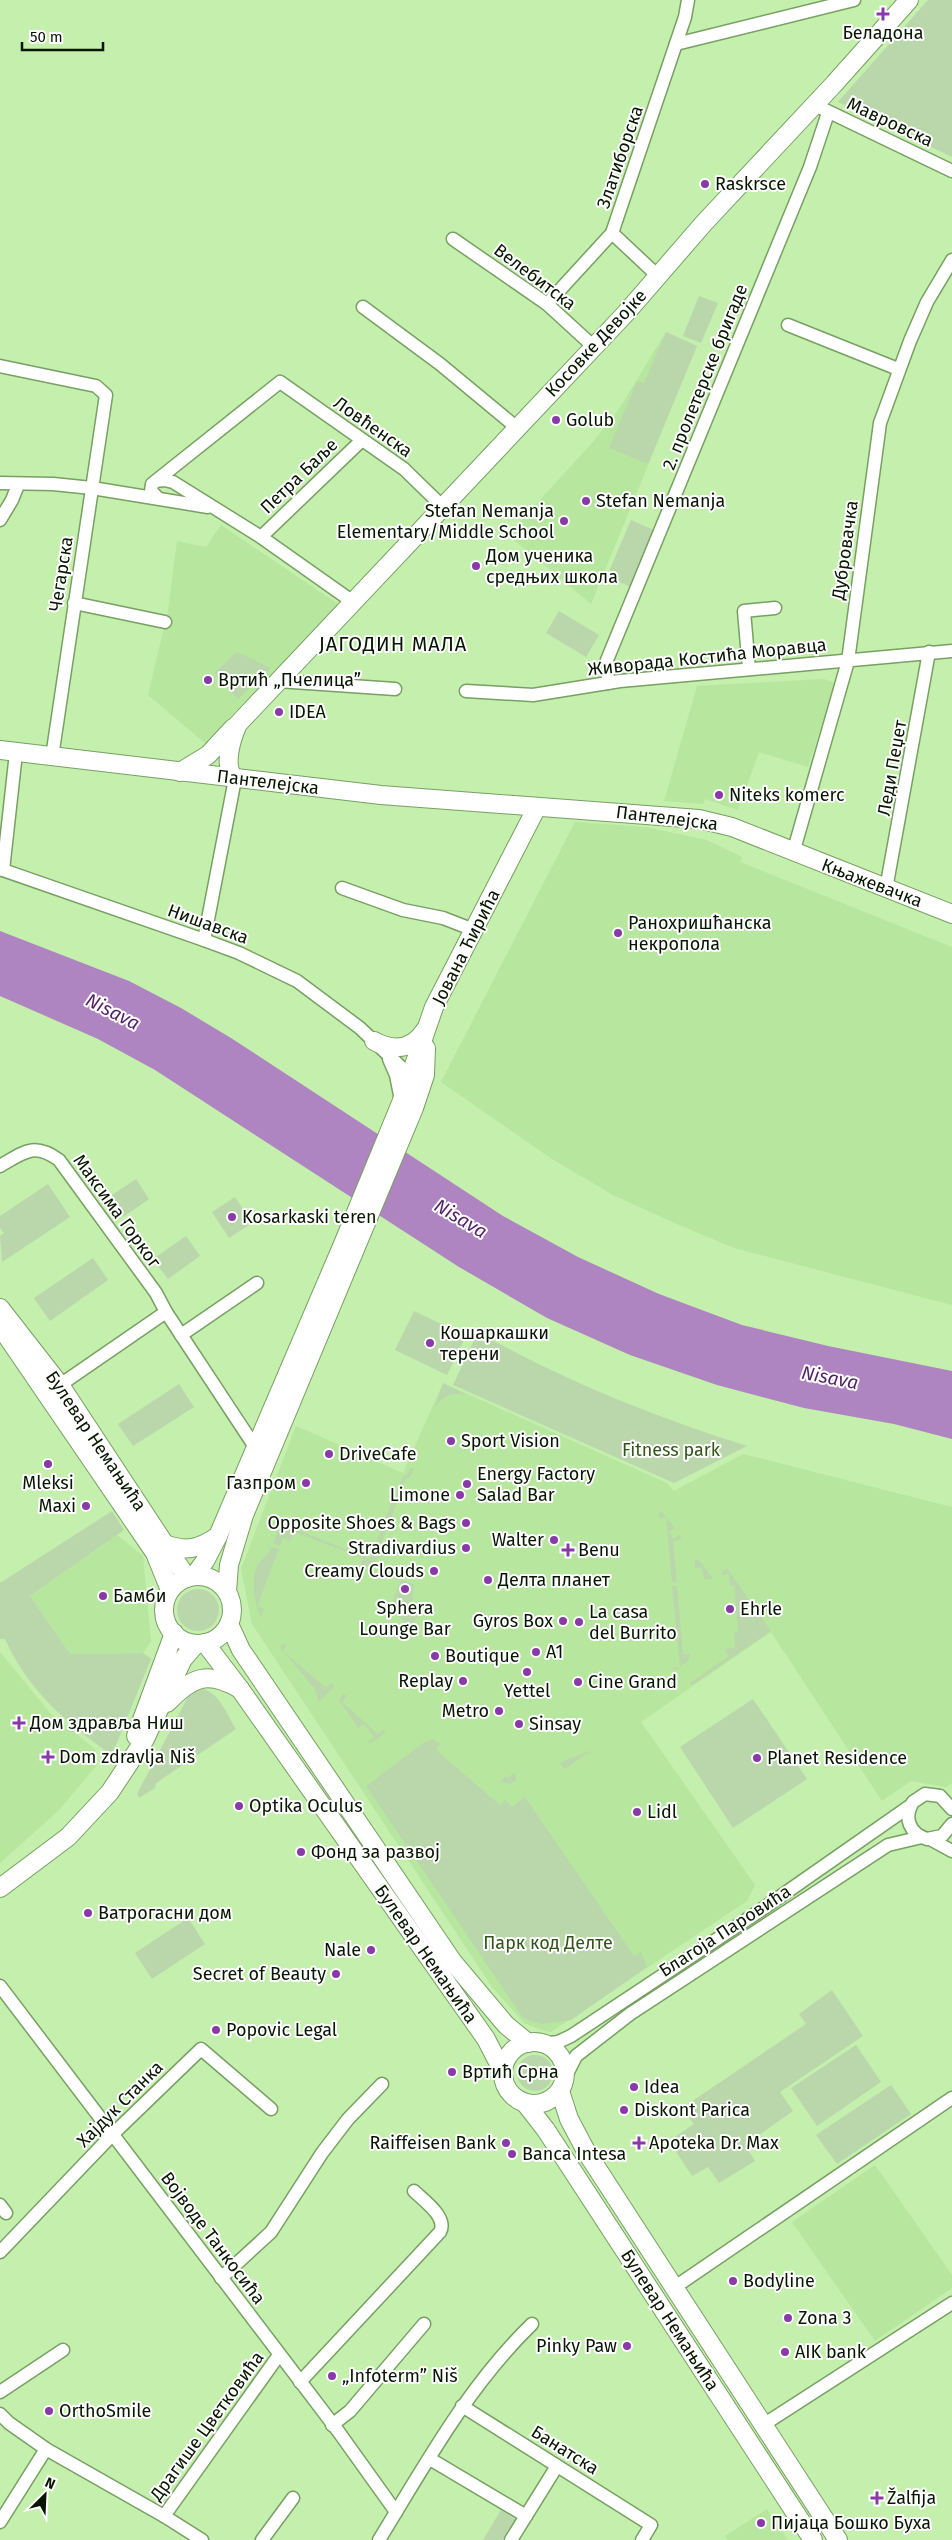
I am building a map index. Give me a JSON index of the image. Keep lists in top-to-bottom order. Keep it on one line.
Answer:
{"streets":{"street":["Мавровска","Златиборска","Велебитска","Косовке Девојке","2. пролетерске бригаде","Ловћенска","Петра Баље","Дубровачка","Чегарска","Живорада Костића Моравца","Леди Пеџет","Пантелејска","Књажевачка","Нишавска","Јована Ћирића","Максима Горког","Булевар Немањића","Благоја Паровића","Хајдук Станка","Војводе Танкосића","Драгише Цветковића","Банатска"]},"crossings":[["Мавровска","Косовке Девојке"],["Мавровска","2. пролетерске бригаде"],["Златиборска","Велебитска"],["Велебитска","Косовке Девојке"],["Косовке Девојке","2. пролетерске бригаде"],["Косовке Девојке","Ловћенска"],["Косовке Девојке","Пантелејска"],["2. пролетерске бригаде","Живорада Костића Моравца"],["Ловћенска","Петра Баље"],["Дубровачка","Живорада Костића Моравца"],["Дубровачка","Пантелејска"],["Дубровачка","Књажевачка"],["Чегарска","Пантелејска"],["Живорада Костића Моравца","Леди Пеџет"],["Леди Пеџет","Књажевачка"],["Пантелејска","Књажевачка"],["Пантелејска","Јована Ћирића"],["Нишавска","Јована Ћирића"],["Булевар Немањића","Благоја Паровића"],["Хајдук Станка","Војводе Танкосића"],["Војводе Танкосића","Драгише Цветковића"]],"districts":["ЈАГОДИН МАЛА"],"water":["Nisava"],"parks":["Fitness park","Парк код Делте"],"places":{"health":["Беладона","Benu","Дом здравља Ниш","Dom zdravlja Niš","Apoteka Dr. Max","Žalfija"],"other":["Raskrsce","Golub","Stefan Nemanja","Stefan Nemanja Elementary/Middle School","Дом ученика средњих школа","Вртић „Пчелица”","IDEA","Niteks komerc","Ранохришћанска некропола","Kosarkaski teren","Кошаркашки терени","Sport Vision","DriveCafe","Mleksi","Газпром","Energy Factory Salad Bar","Limone","Maxi","Opposite Shoes & Bags","Walter","Stradivardius","Creamy Clouds","Делта планет","Sphera Lounge Bar","Бамби","Ehrle","Gyros Box","La casa del Burrito","A1","Boutique","Yettel","Replay","Cine Grand","Metro","Sinsay","Planet Residence","Optika Oculus","Lidl","Фонд за развој","Ватрогасни дом","Nale","Secret of Beauty","Popovic Legal","Вртић Срна","Idea","Diskont Parica","Raiffeisen Bank","Banca Intesa","Bodyline","Zona 3","Pinky Paw","AIK bank","„Infoterm” Niš","OrthoSmile","Пијаца Бошко Буха"]},"scale_bar":"50 m","north":"top right"}
